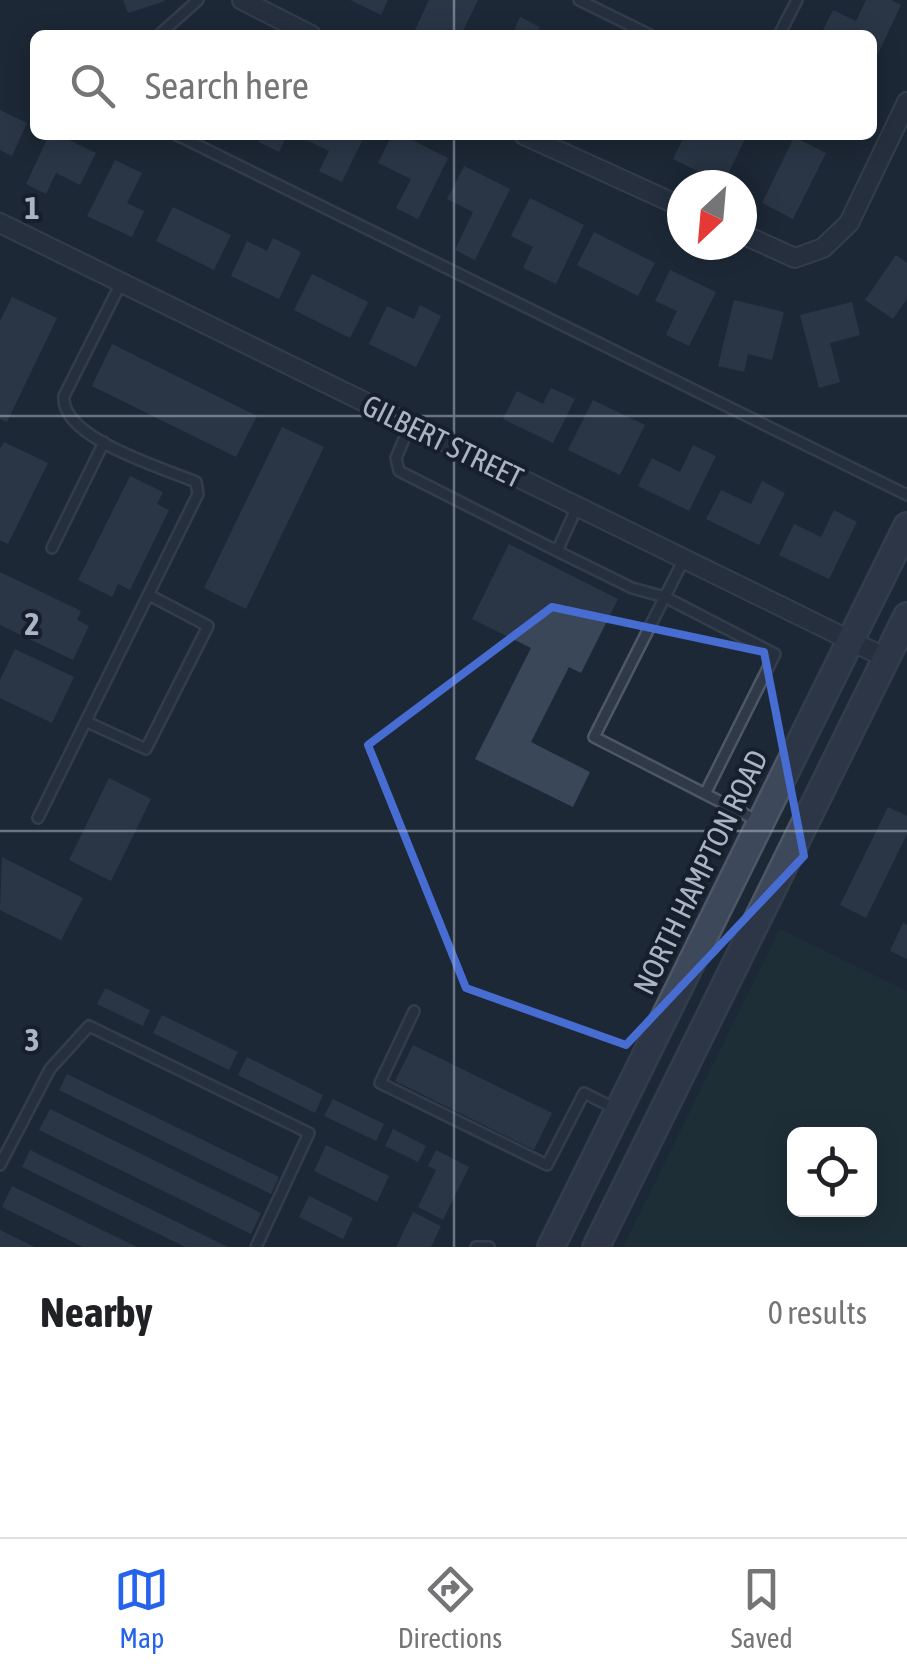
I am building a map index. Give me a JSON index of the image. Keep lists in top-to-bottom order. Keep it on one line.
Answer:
{"streets":{"main road":["NORTH HAMPTON ROAD"],"street":["GILBERT STREET"]},"crossings":[["GILBERT STREET","NORTH HAMPTON ROAD"]],"north":"bottom left","page":{"search":"Search here","heading":["Nearby","0 results"],"nav":["Map","Directions","Saved"]},"grid":{"rows":["1","2","3"]}}
